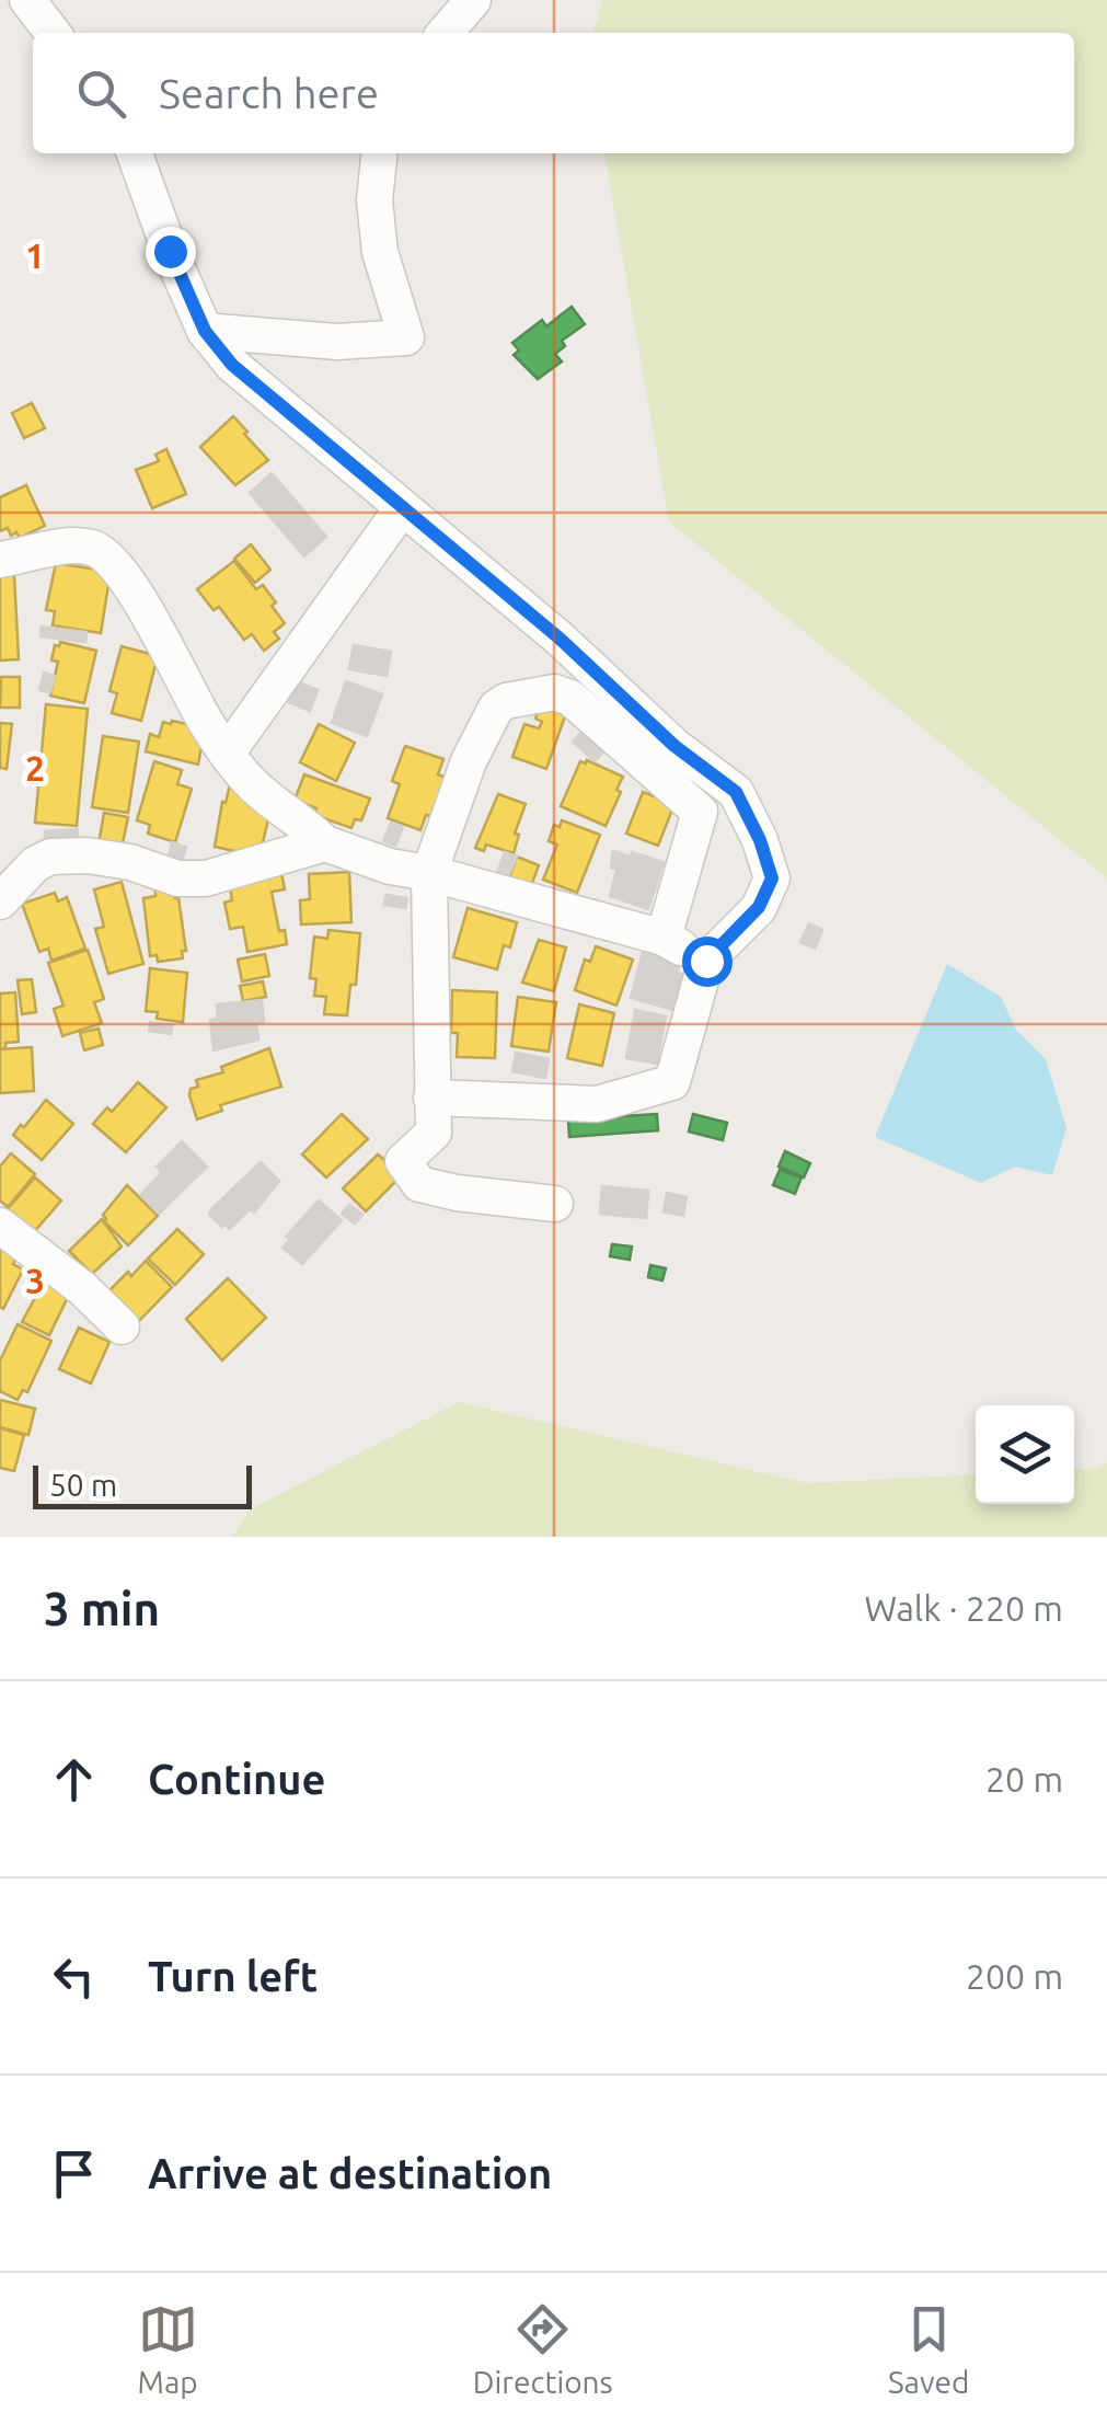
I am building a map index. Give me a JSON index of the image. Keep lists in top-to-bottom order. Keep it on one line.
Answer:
{"scale_bar":"50 m","page":{"search":"Search here","scale":"50 m","heading":["3 min","Walk · 220 m"],"list":[["Continue","20 m"],["Turn left","200 m"],"Arrive at destination"],"nav":["Map","Directions","Saved"]},"grid":{"rows":["1","2","3"]}}
